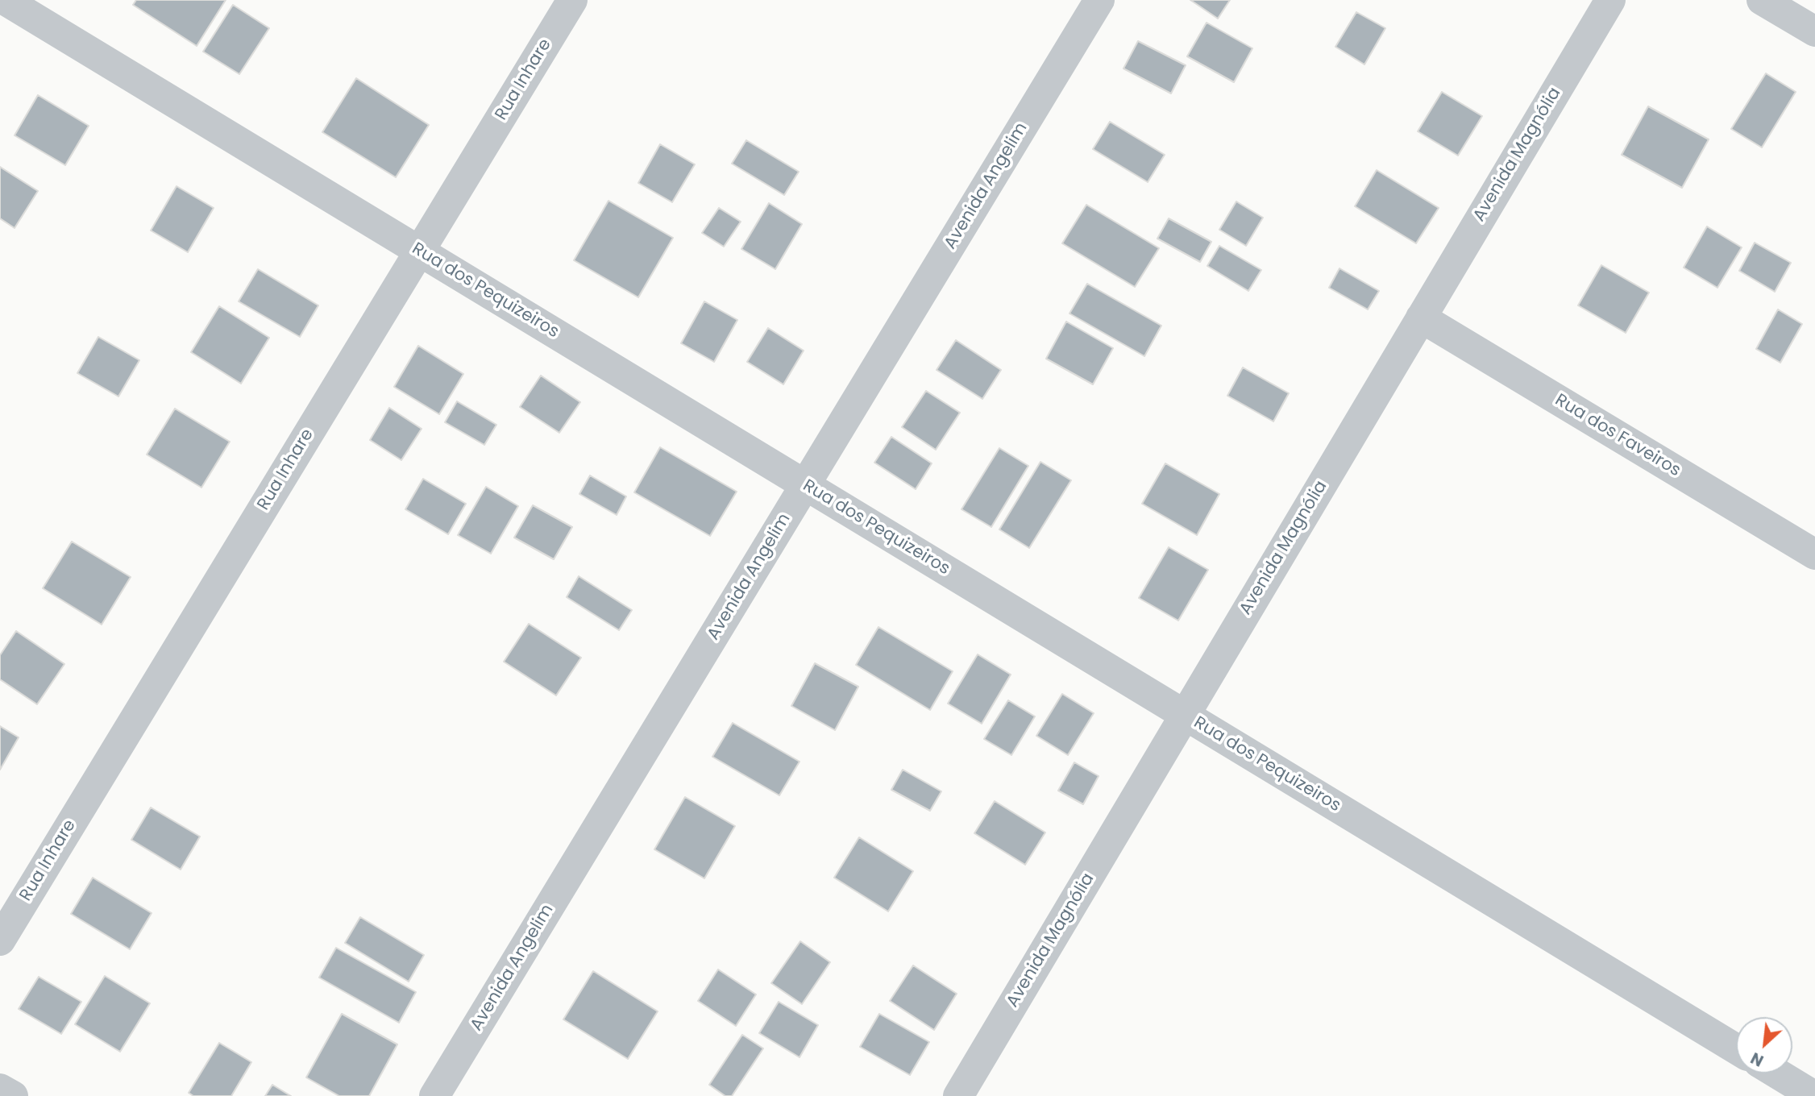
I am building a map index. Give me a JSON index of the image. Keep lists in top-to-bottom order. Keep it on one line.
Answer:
{"streets":{"street":["Rua Inhare","Avenida Magnólia","Avenida Angelim","Rua dos Pequizeiros","Rua dos Faveiros"]},"crossings":[["Rua Inhare","Rua dos Pequizeiros"],["Avenida Magnólia","Rua dos Pequizeiros"],["Avenida Magnólia","Rua dos Faveiros"],["Avenida Angelim","Rua dos Pequizeiros"]],"north":"bottom left"}
